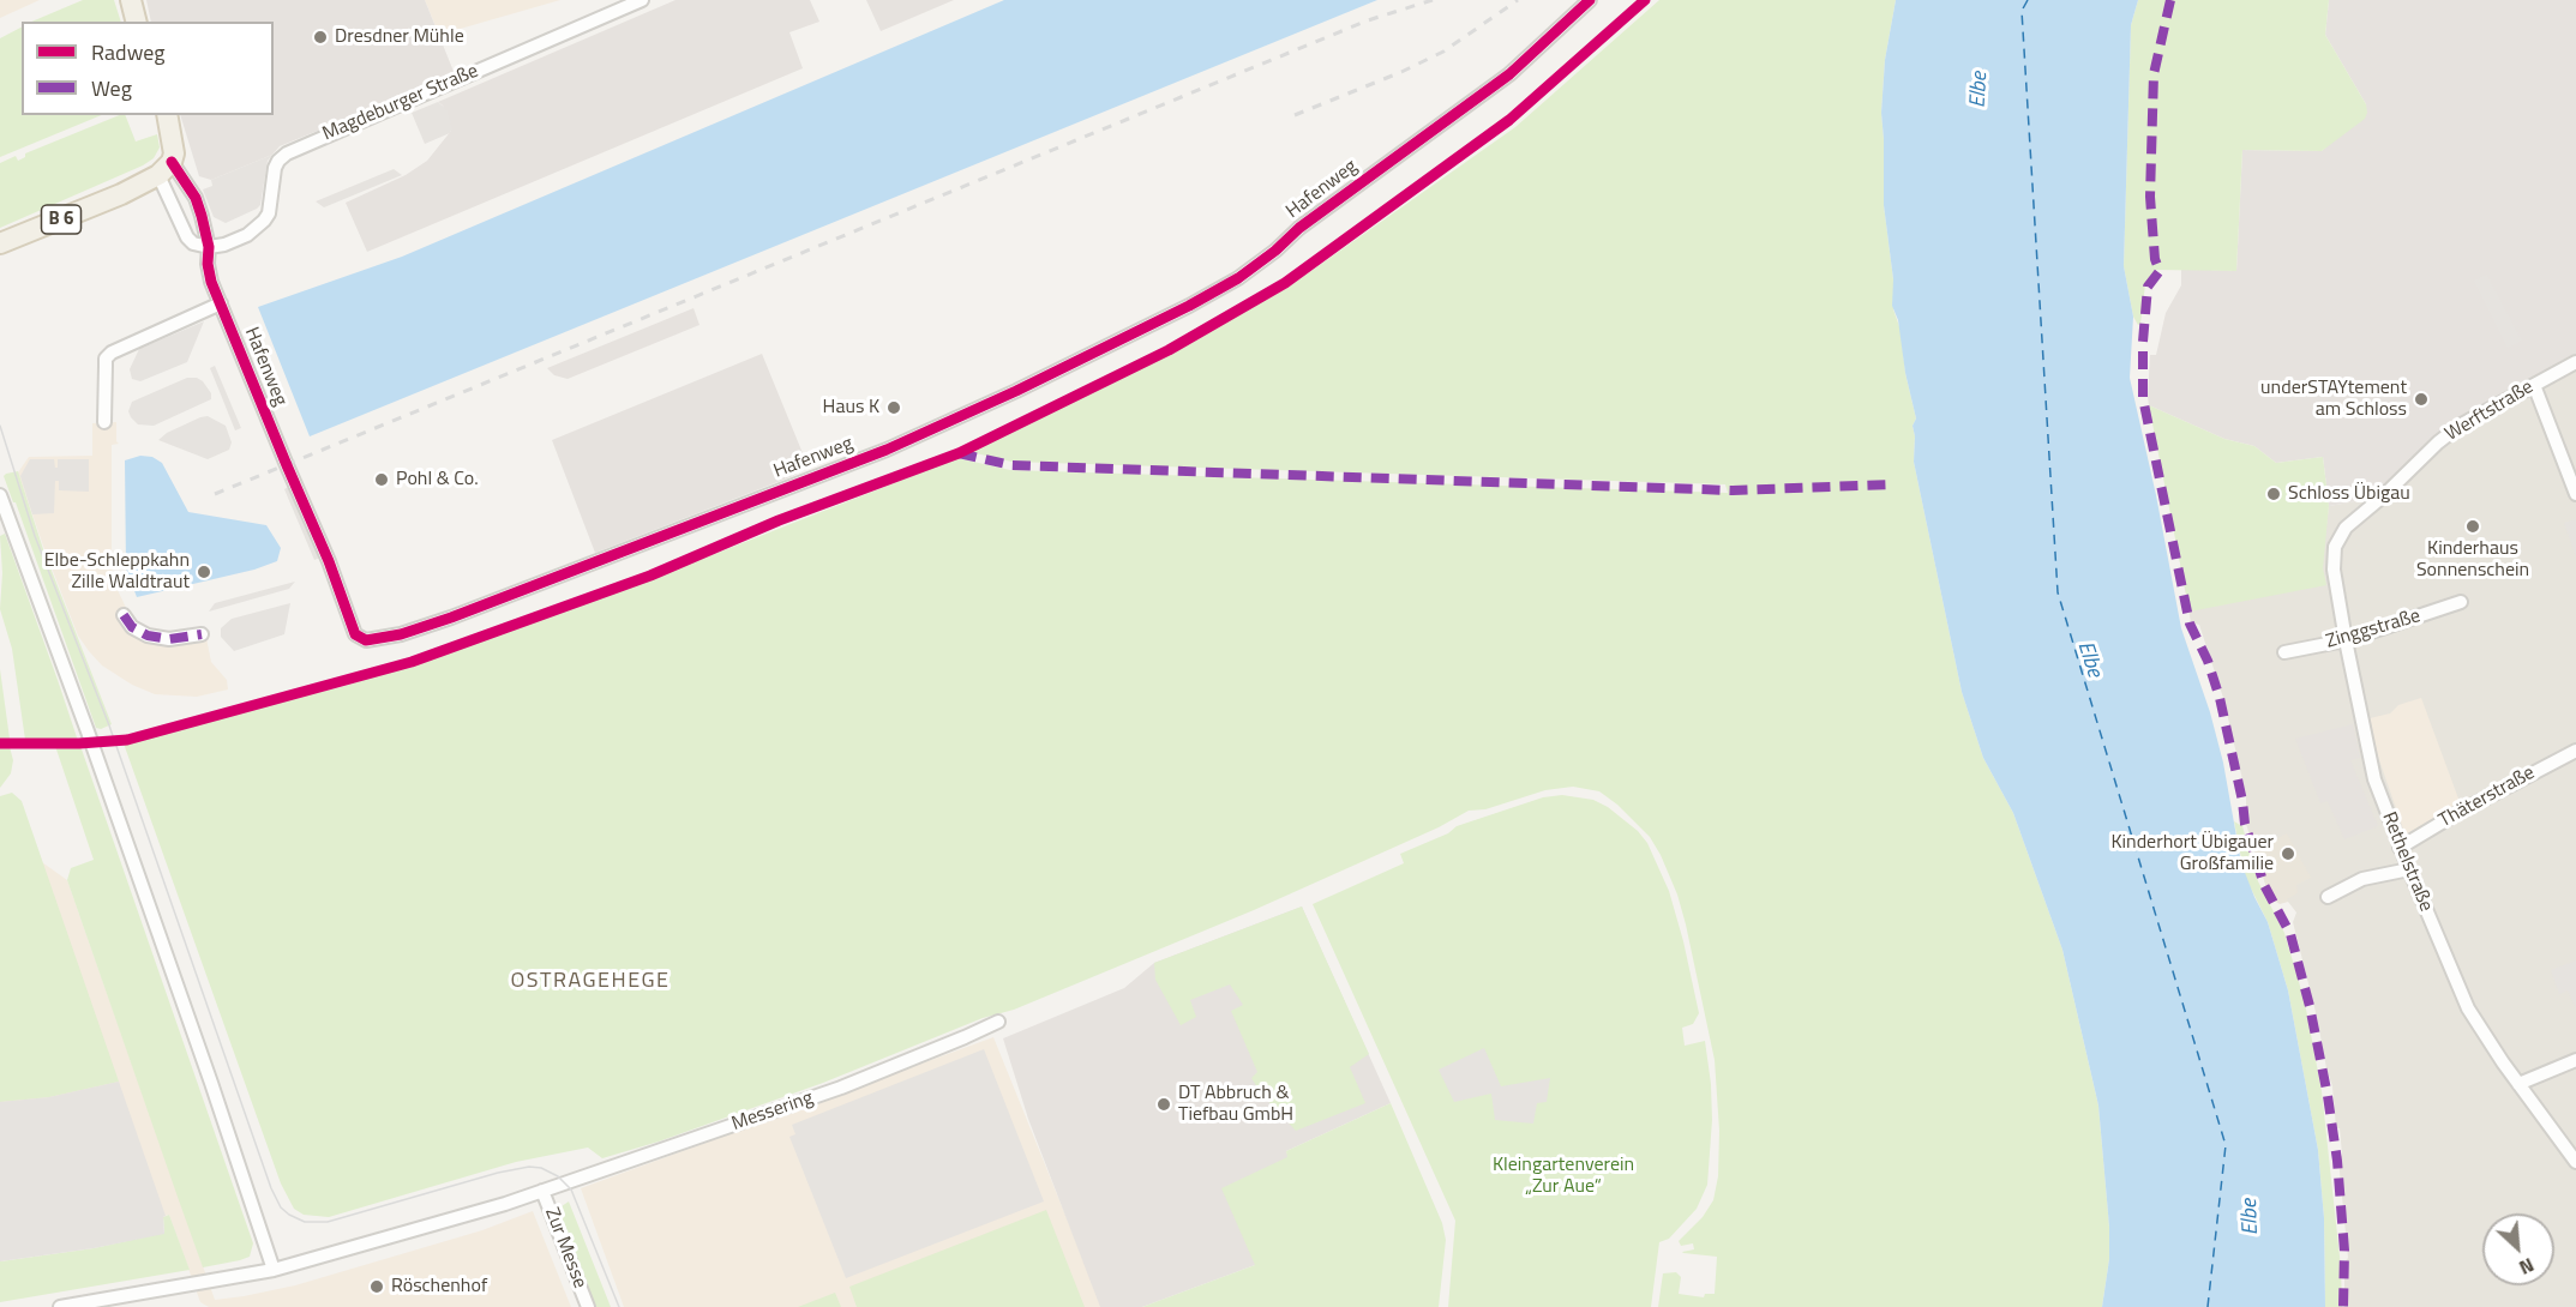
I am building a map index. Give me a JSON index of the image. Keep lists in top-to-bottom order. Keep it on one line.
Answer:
{"streets":{"main road":["B 6"],"street":["Magdeburger Straße","Hafenweg","Werftstraße","Zinggstraße","Thäterstraße","Rethelstraße","Messering","Zur Messe"]},"crossings":[["Magdeburger Straße","Hafenweg"],["Werftstraße","Rethelstraße"],["Zinggstraße","Rethelstraße"],["Thäterstraße","Rethelstraße"],["Messering","Zur Messe"]],"districts":["OSTRAGEHEGE"],"water":["Elbe"],"parks":["Kleingartenverein „Zur Aue“"],"places":["Dresdner Mühle","underSTAYtement am Schloss","Haus K","Pohl & Co.","Schloss Übigau","Kinderhaus Sonnenschein","Elbe-Schleppkahn Zille Waldtraut","Kinderhort Übigauer Großfamilie","DT Abbruch & Tiefbau GmbH","Röschenhof"],"legend":["Radweg","Weg"],"north":"bottom right"}
